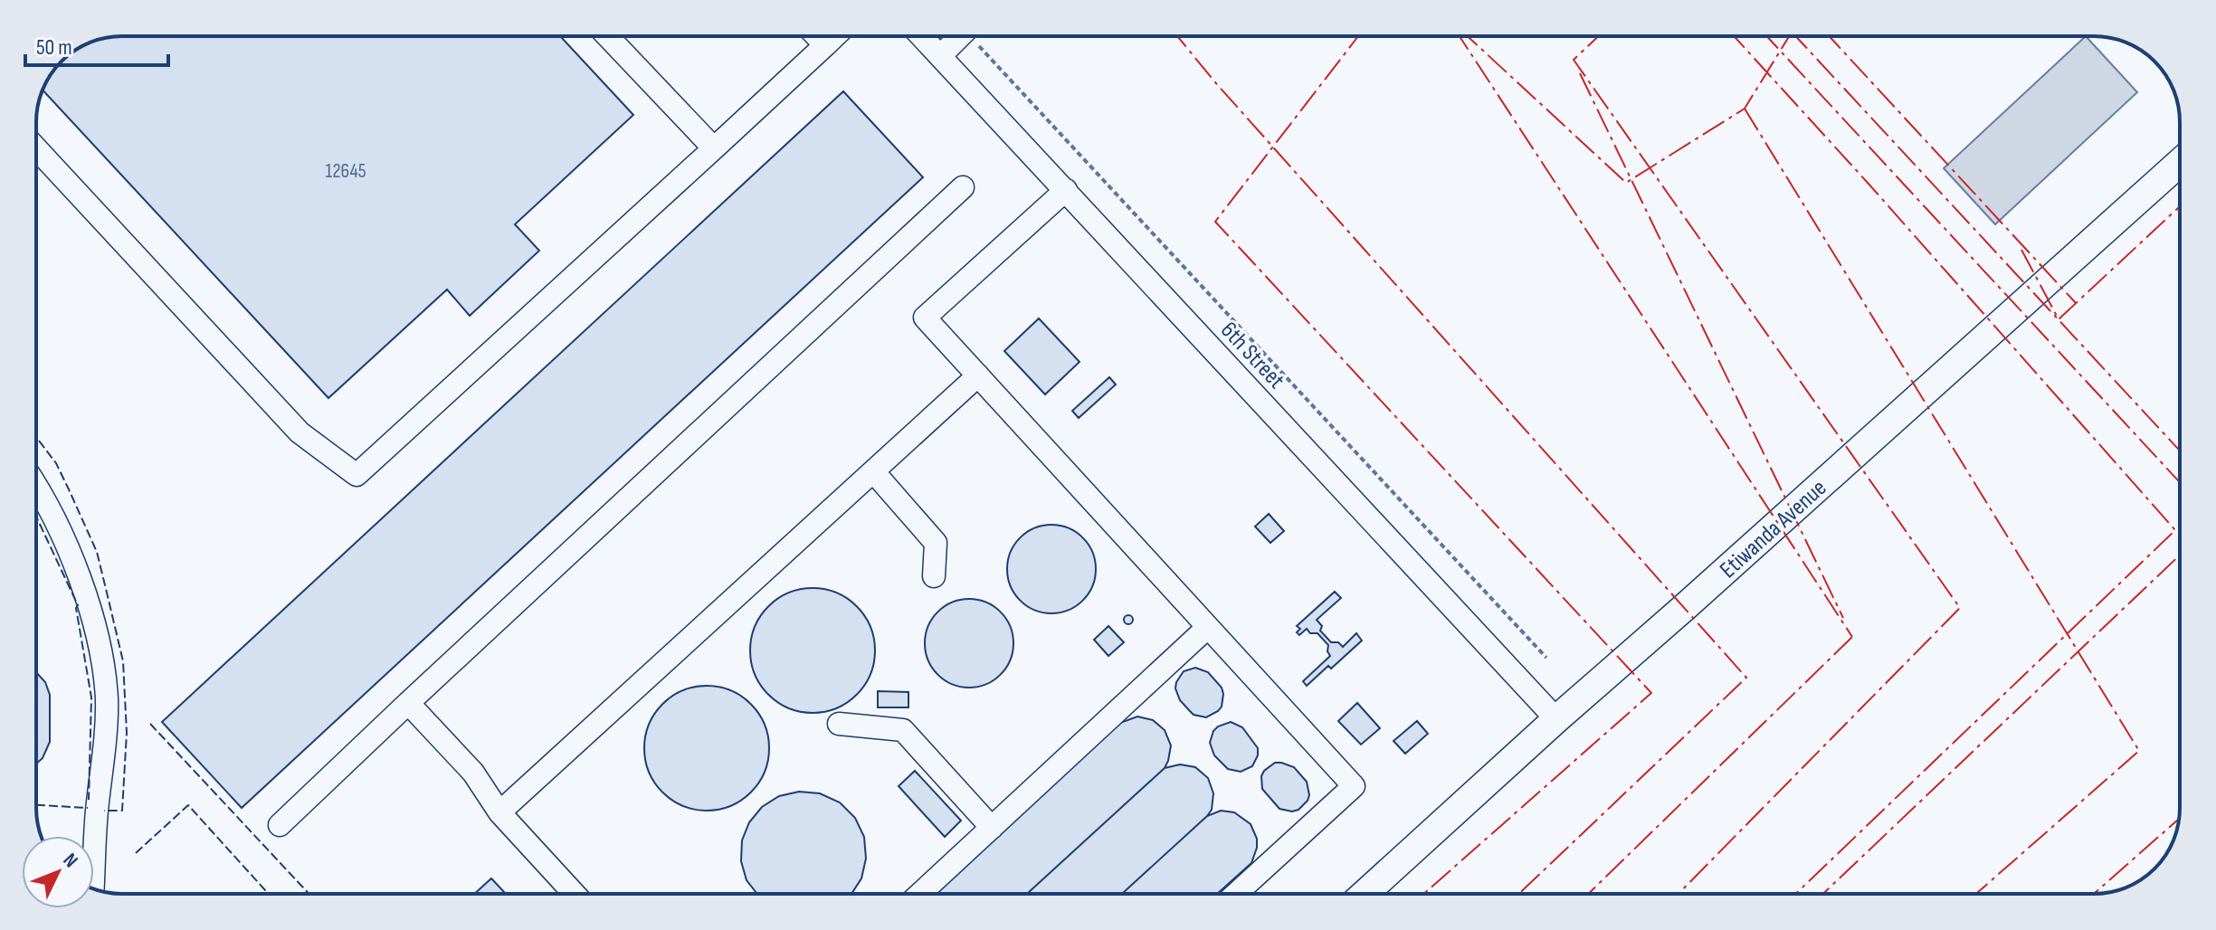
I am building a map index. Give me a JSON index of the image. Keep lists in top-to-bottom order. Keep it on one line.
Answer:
{"streets":{"main road":["Etiwanda Avenue"],"street":["6th Street"]},"crossings":[["6th Street","Etiwanda Avenue"]],"house_numbers":["12645"],"scale_bar":"50 m","north":"top right"}
